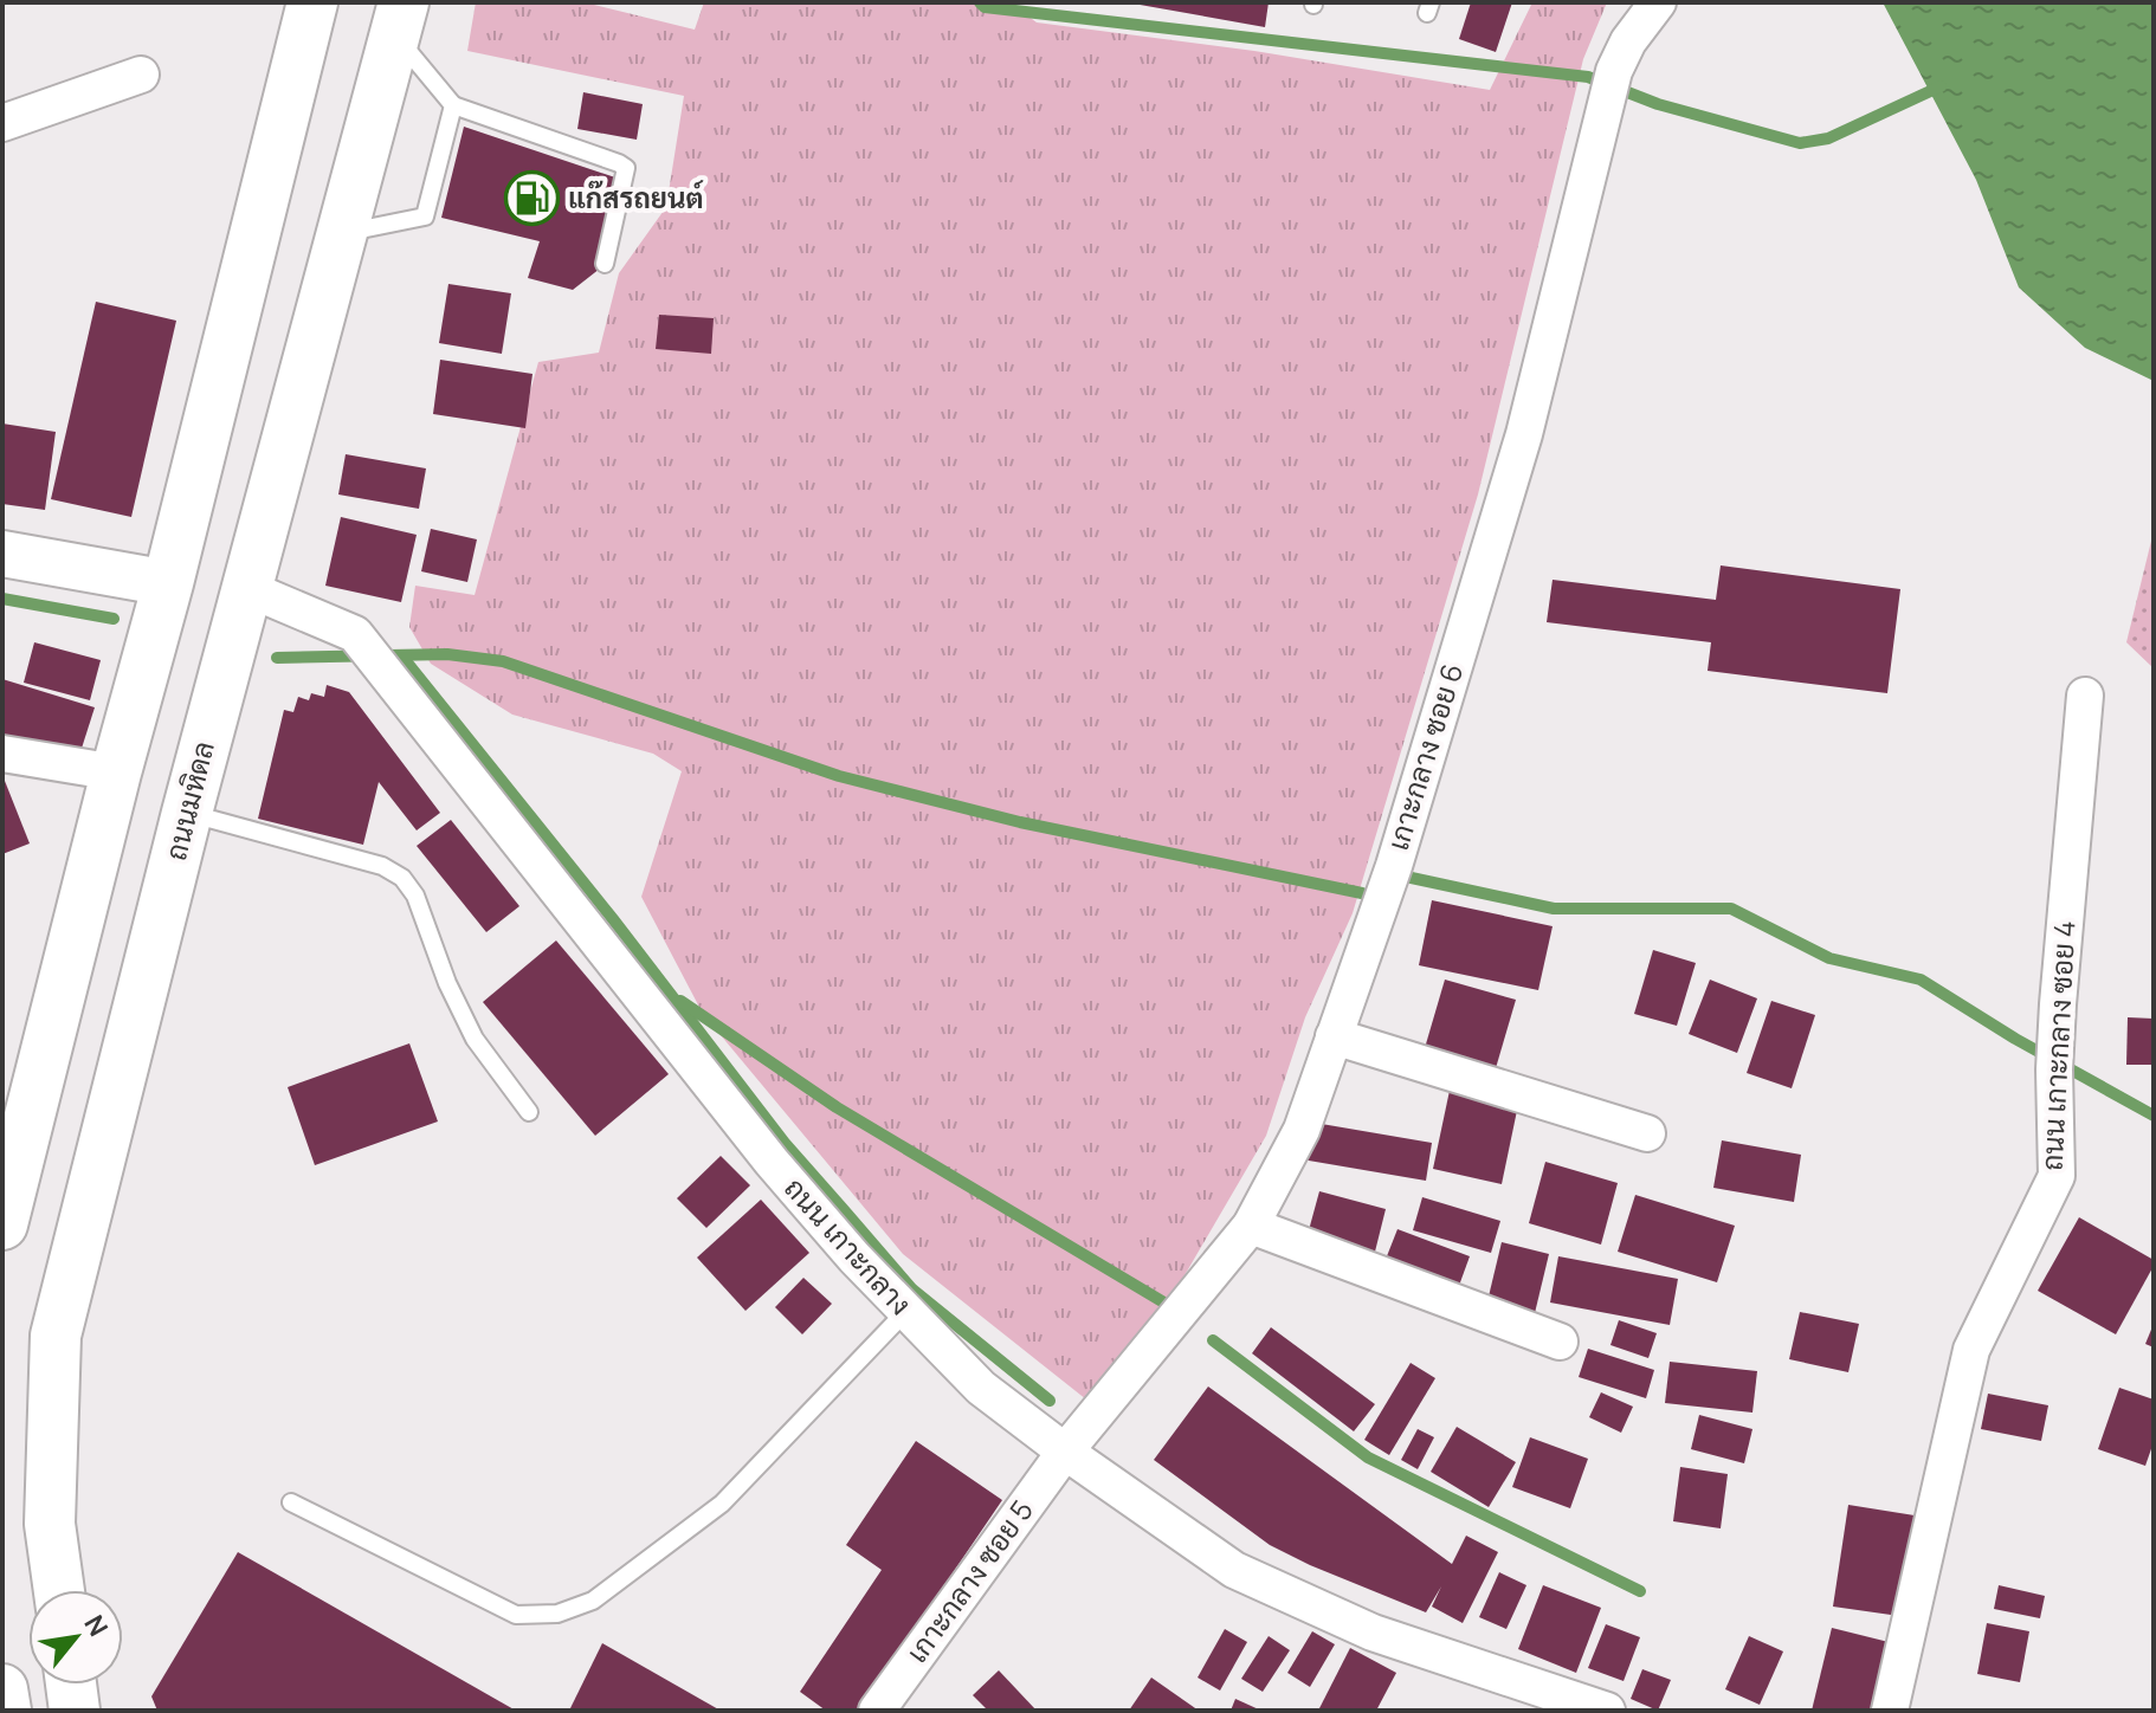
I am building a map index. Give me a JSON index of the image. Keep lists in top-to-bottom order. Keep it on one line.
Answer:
{"streets":{"main road":["ถนนมหิดล"],"street":["เกาะกลาง ซอย 6","ถนน เกาะกลาง ซอย 4","ถนน เกาะกลาง","เกาะกลาง ซอย 5"]},"crossings":[["เกาะกลาง ซอย 6","ถนน เกาะกลาง"],["เกาะกลาง ซอย 6","เกาะกลาง ซอย 5"],["ถนนมหิดล","ถนน เกาะกลาง"],["ถนน เกาะกลาง","เกาะกลาง ซอย 5"]],"places":{"fuel station":["แก๊สรถยนต์"]},"north":"top right"}
